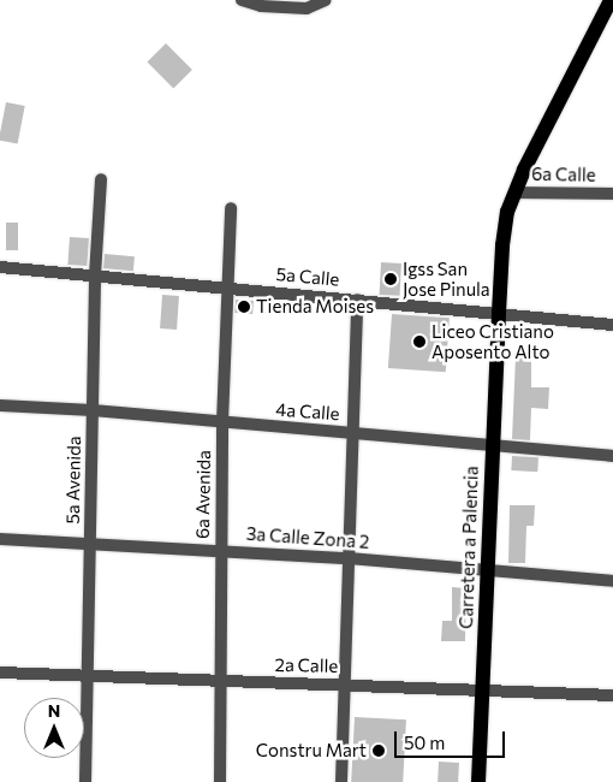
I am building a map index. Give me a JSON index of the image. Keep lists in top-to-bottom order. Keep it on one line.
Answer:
{"streets":{"main road":["Carretera a Palencia"],"street":["6a Calle","5a Calle","4a Calle","5a Avenida","6a Avenida","3a Calle Zona 2","2a Calle"]},"crossings":[["6a Calle","Carretera a Palencia"],["5a Calle","5a Avenida"],["5a Calle","6a Avenida"],["5a Calle","Carretera a Palencia"],["4a Calle","5a Avenida"],["4a Calle","6a Avenida"],["4a Calle","Carretera a Palencia"],["5a Avenida","3a Calle Zona 2"],["5a Avenida","2a Calle"],["6a Avenida","3a Calle Zona 2"],["6a Avenida","2a Calle"],["3a Calle Zona 2","Carretera a Palencia"],["Carretera a Palencia","2a Calle"]],"places":["Igss San Jose Pinula","Tienda Moises","Liceo Cristiano Aposento Alto","Constru Mart"],"scale_bar":"50 m","north":"top"}
